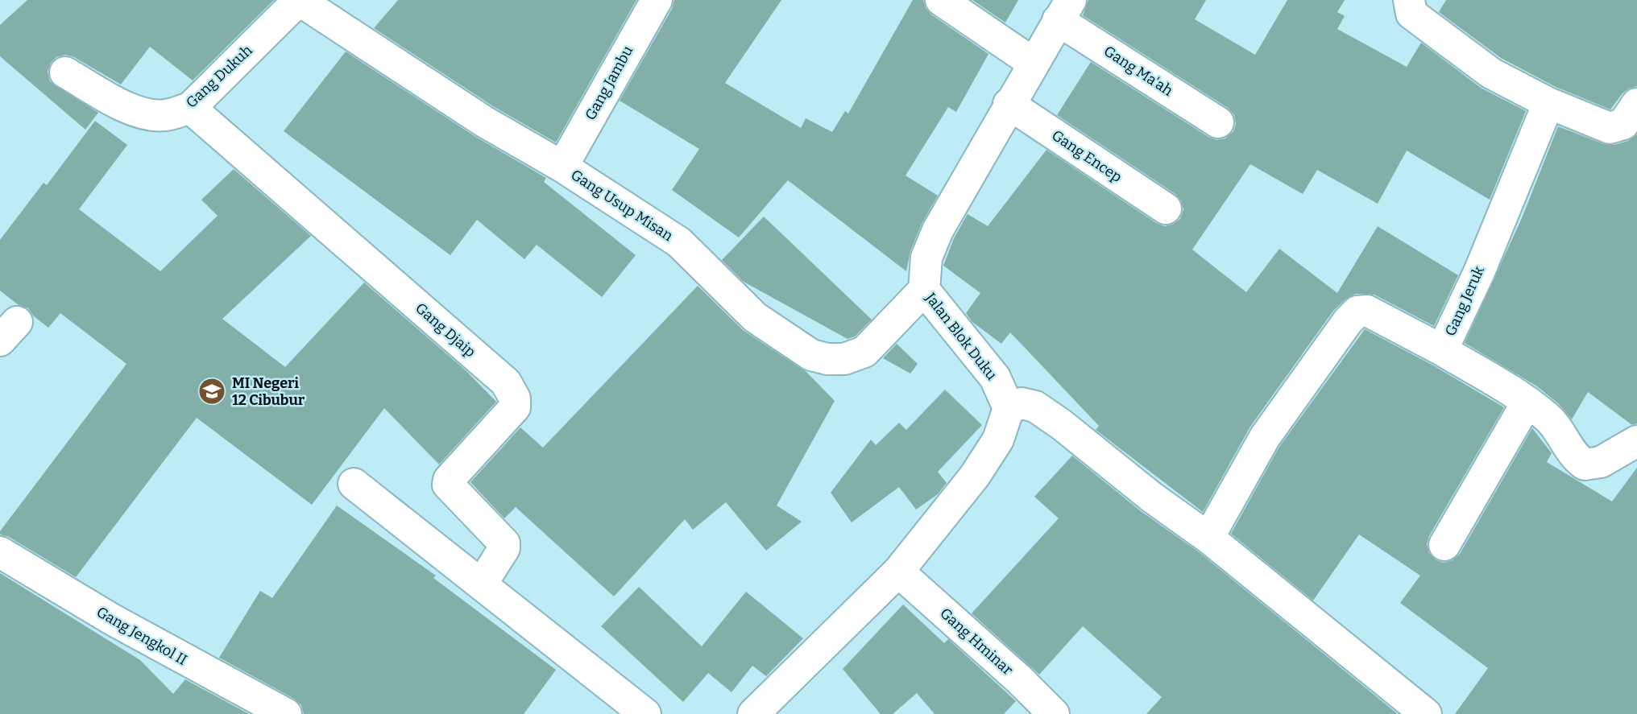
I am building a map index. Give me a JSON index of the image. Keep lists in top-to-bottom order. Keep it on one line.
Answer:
{"streets":{"street":["Gang Ma'ah","Gang Dukuh","Gang Jambu","Gang Encep","Gang Usup Misan","Gang Jeruk","Gang Djaip","Jalan Blok Duku","Gang Jengkol II","Gang Hminar"]},"crossings":[["Gang Ma'ah","Jalan Blok Duku"],["Gang Dukuh","Gang Usup Misan"],["Gang Dukuh","Gang Djaip"],["Gang Jambu","Gang Usup Misan"],["Gang Encep","Jalan Blok Duku"],["Gang Usup Misan","Jalan Blok Duku"]],"places":{"school or university":["MI Negeri 12 Cibubur"]}}
